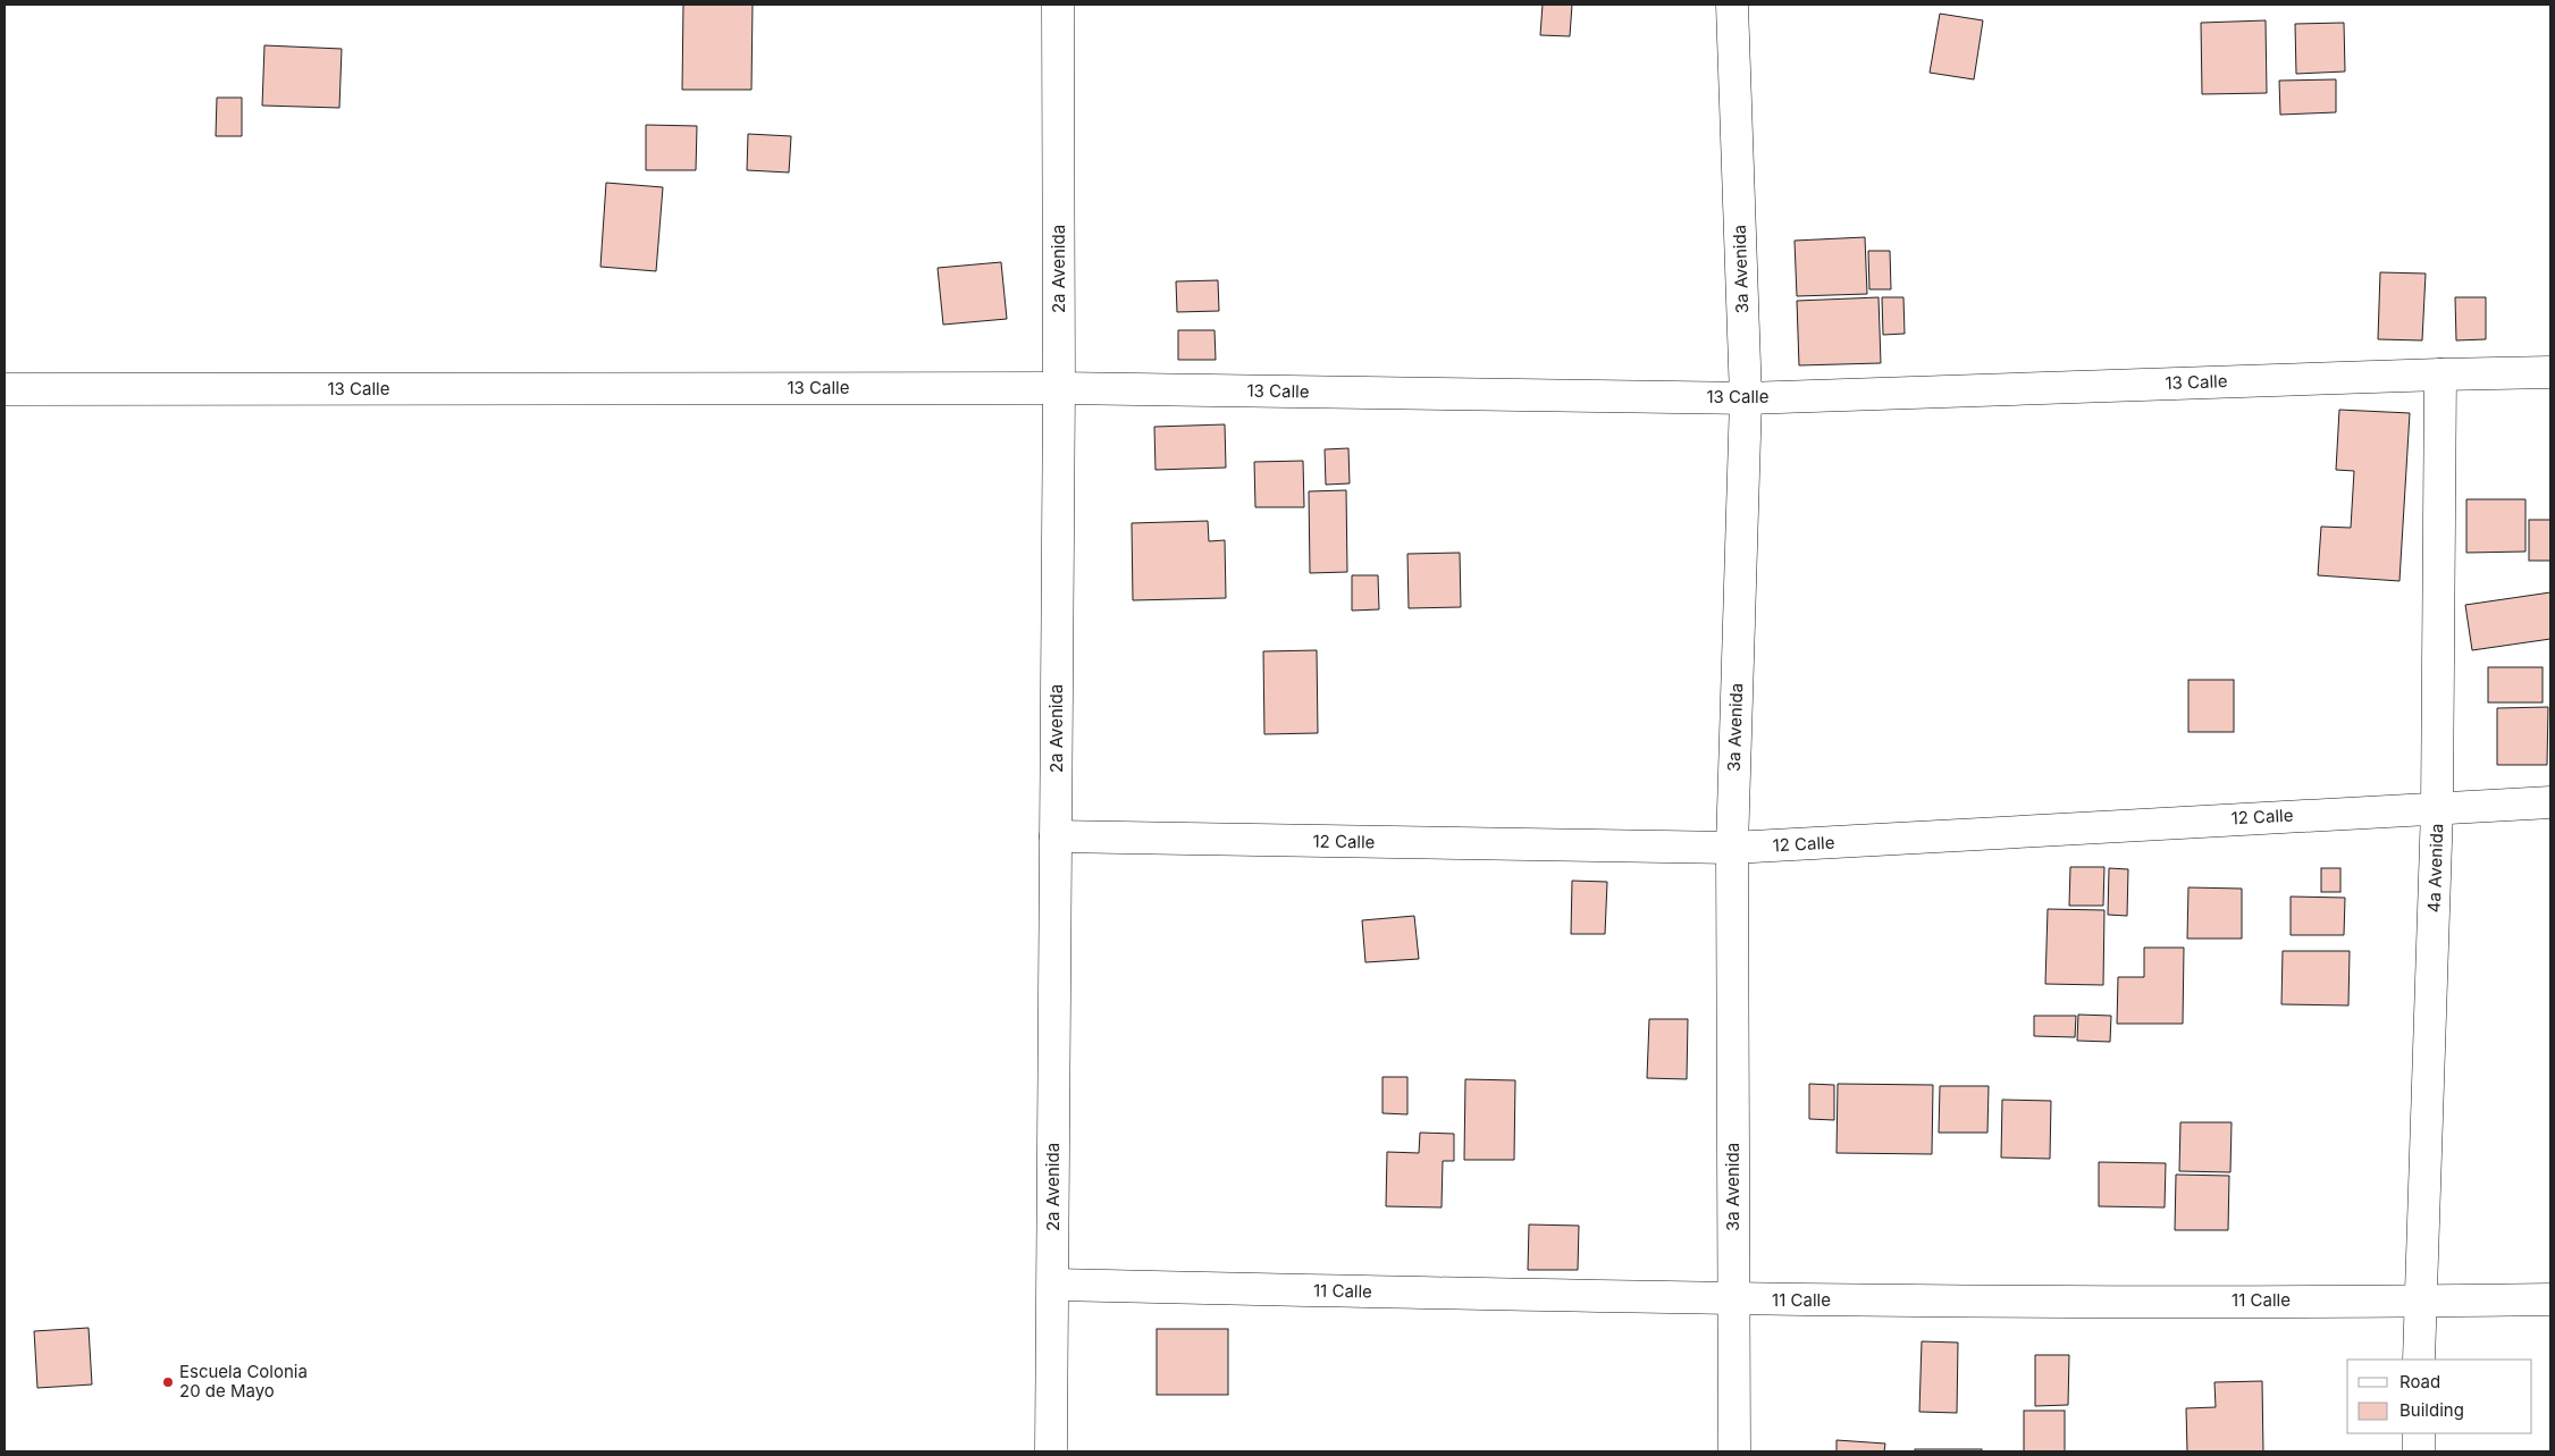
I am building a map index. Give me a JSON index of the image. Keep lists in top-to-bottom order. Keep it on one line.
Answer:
{"streets":{"street":["2a Avenida","3a Avenida","13 Calle","12 Calle","4a Avenida","11 Calle"]},"crossings":[["2a Avenida","13 Calle"],["2a Avenida","12 Calle"],["2a Avenida","11 Calle"],["3a Avenida","13 Calle"],["3a Avenida","12 Calle"],["3a Avenida","11 Calle"],["13 Calle","4a Avenida"],["12 Calle","4a Avenida"],["4a Avenida","11 Calle"]],"places":["Escuela Colonia 20 de Mayo"],"legend":["Road","Building"]}
